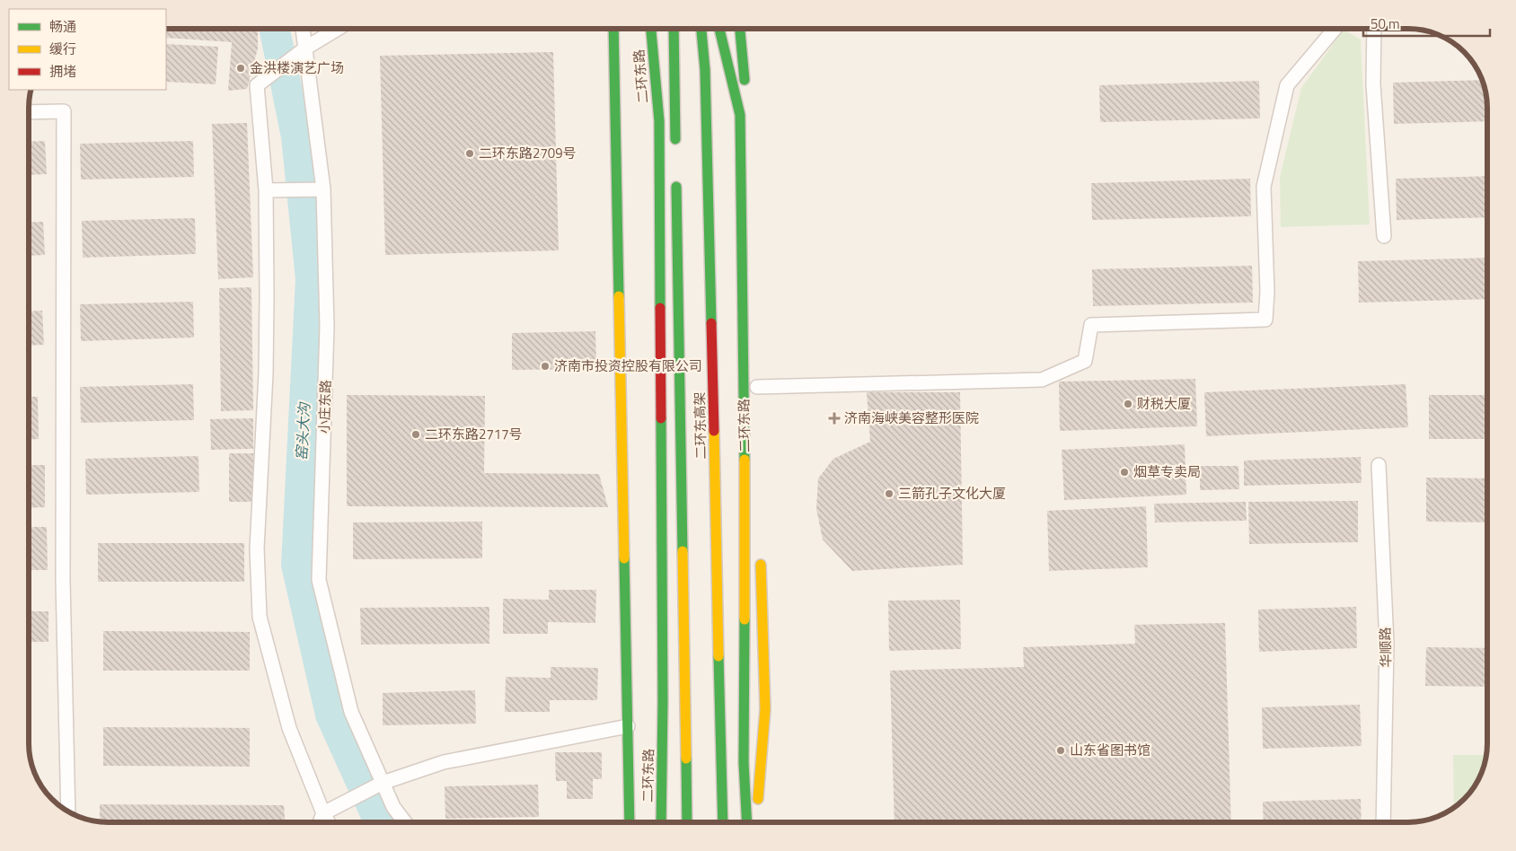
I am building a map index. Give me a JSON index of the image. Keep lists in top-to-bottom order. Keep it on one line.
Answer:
{"streets":{"highway":["二环东路","二环东高架"],"street":["小庄东路","华顺路"]},"water":["窑头大沟"],"places":{"other":["金洪楼演艺广场","二环东路2709号","济南市投资控股有限公司","财税大厦","二环东路2717号","烟草专卖局","三箭孔子文化大厦","山东省图书馆"],"health":["济南海峡美容整形医院"]},"legend":["畅通","缓行","拥堵"],"scale_bar":"50 m"}
